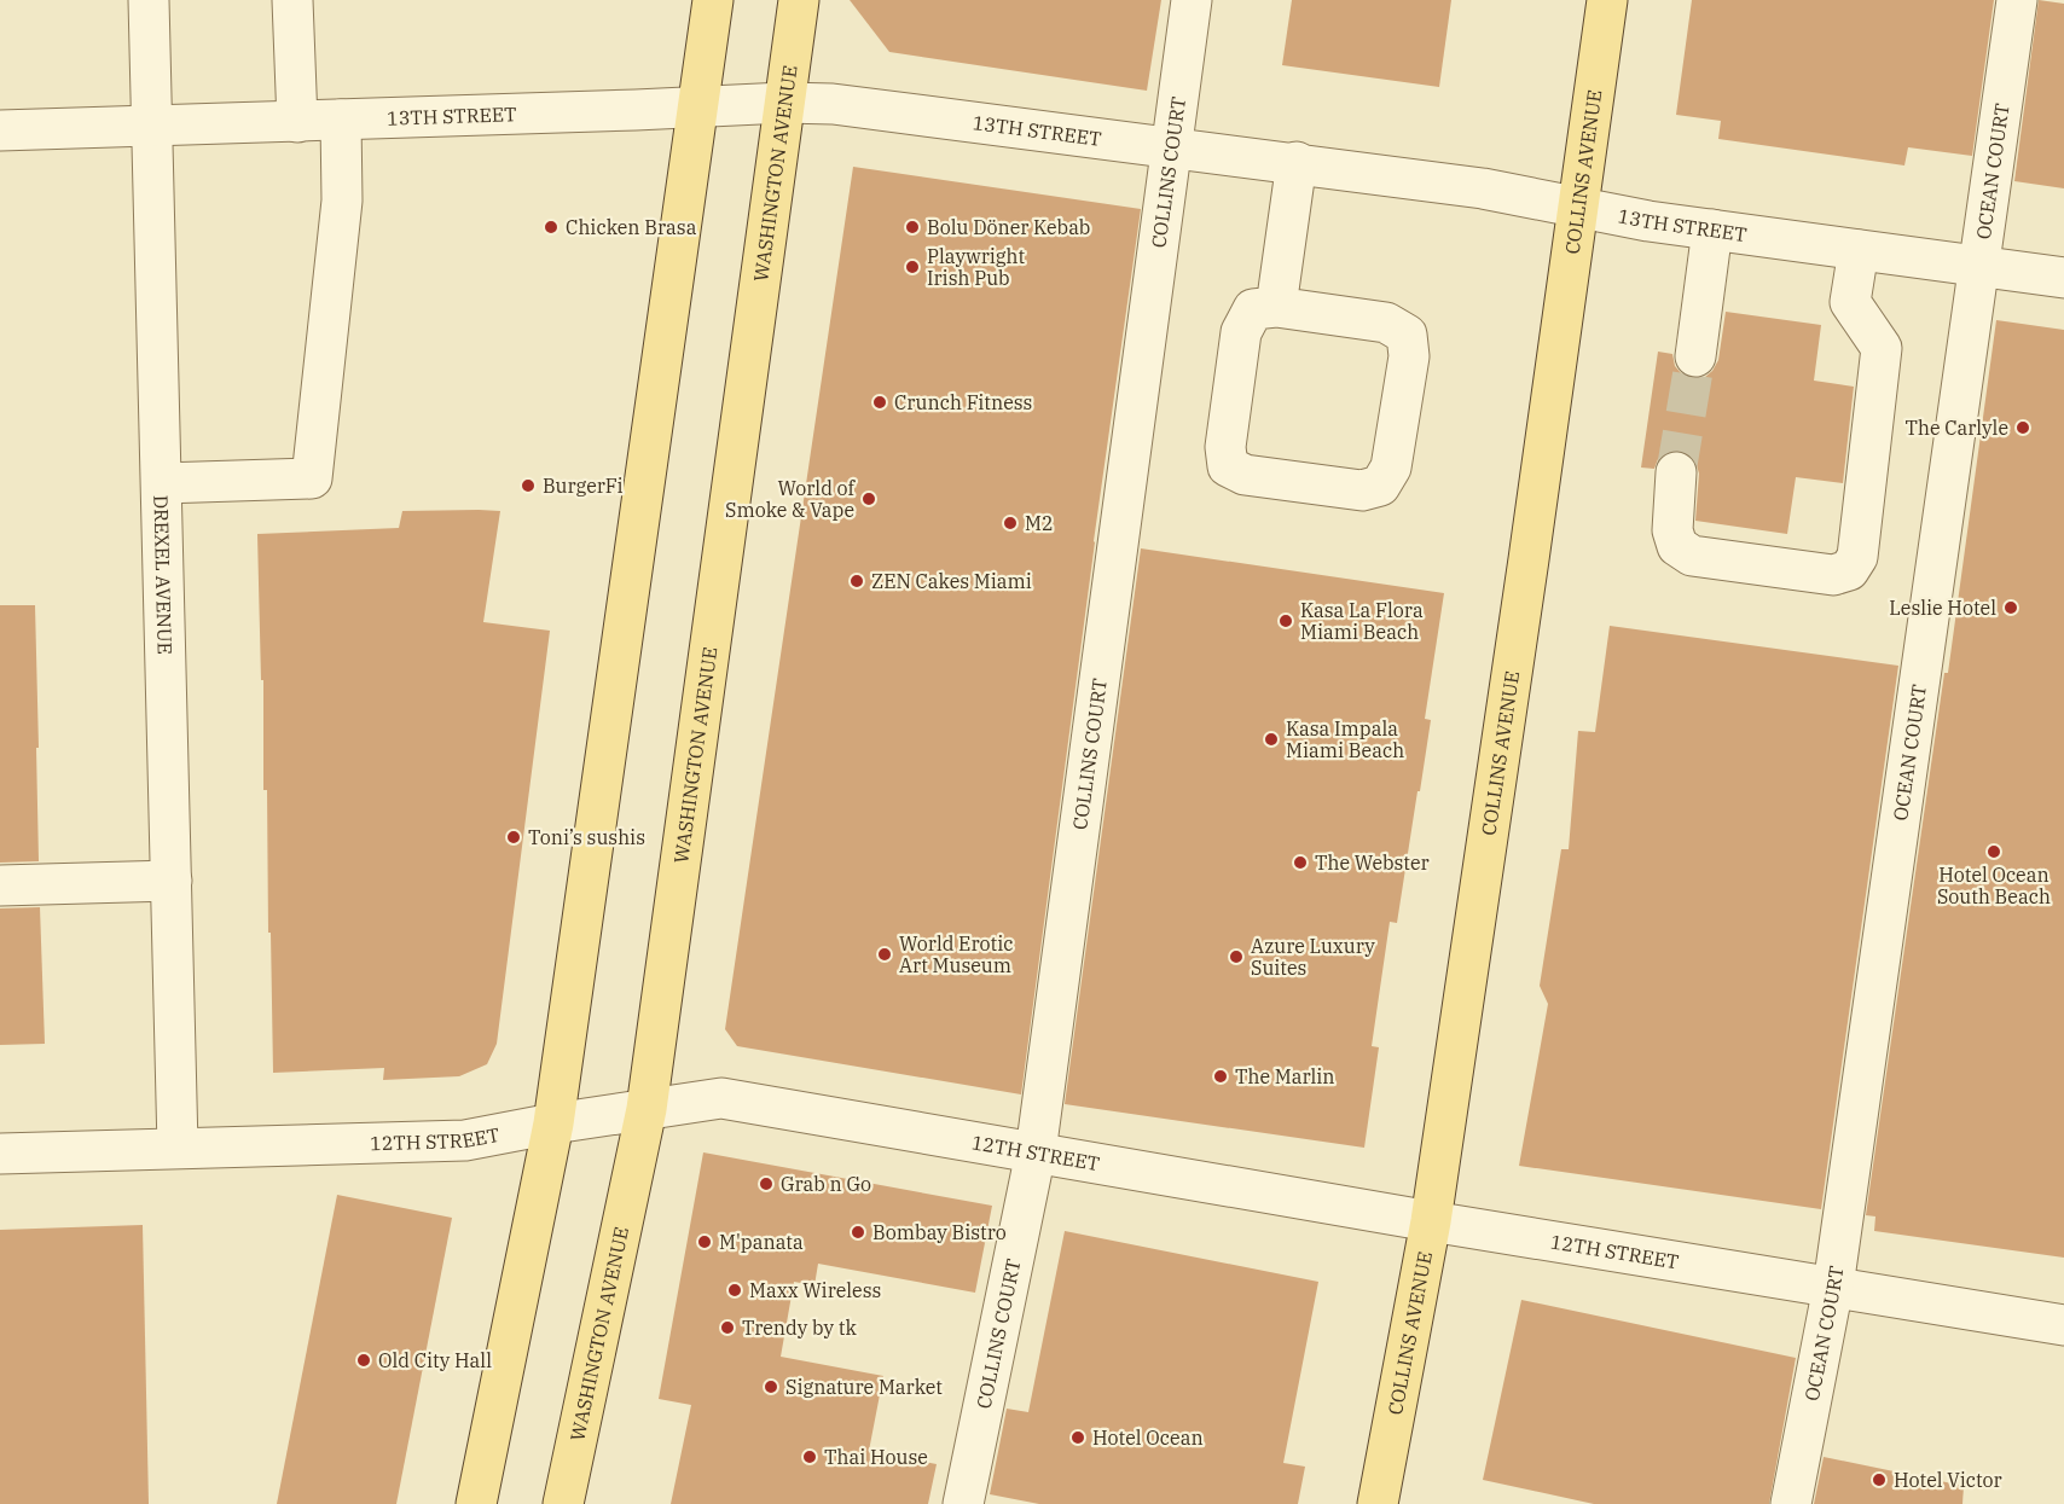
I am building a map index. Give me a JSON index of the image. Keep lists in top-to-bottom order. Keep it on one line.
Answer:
{"streets":{"main road":["COLLINS AVENUE","WASHINGTON AVENUE"],"street":["13TH STREET","OCEAN COURT","COLLINS COURT","DREXEL AVENUE","12TH STREET"]},"crossings":[["13TH STREET","COLLINS AVENUE"],["13TH STREET","OCEAN COURT"],["13TH STREET","WASHINGTON AVENUE"],["13TH STREET","COLLINS COURT"],["13TH STREET","DREXEL AVENUE"],["COLLINS AVENUE","12TH STREET"],["OCEAN COURT","12TH STREET"],["WASHINGTON AVENUE","12TH STREET"],["COLLINS COURT","12TH STREET"],["DREXEL AVENUE","12TH STREET"]],"places":["Chicken Brasa","Bolu Döner Kebab","Playwright Irish Pub","Crunch Fitness","The Carlyle","BurgerFi","World of Smoke & Vape","M2","ZEN Cakes Miami","Leslie Hotel","Kasa La Flora Miami Beach","Kasa Impala Miami Beach","Toni’s sushis","Hotel Ocean South Beach","The Webster","World Erotic Art Museum","Azure Luxury Suites","The Marlin","Grab n Go","Bombay Bistro","M'panata","Maxx Wireless","Trendy by tk","Old City Hall","Signature Market","Hotel Ocean","Thai House","Hotel Victor"]}
